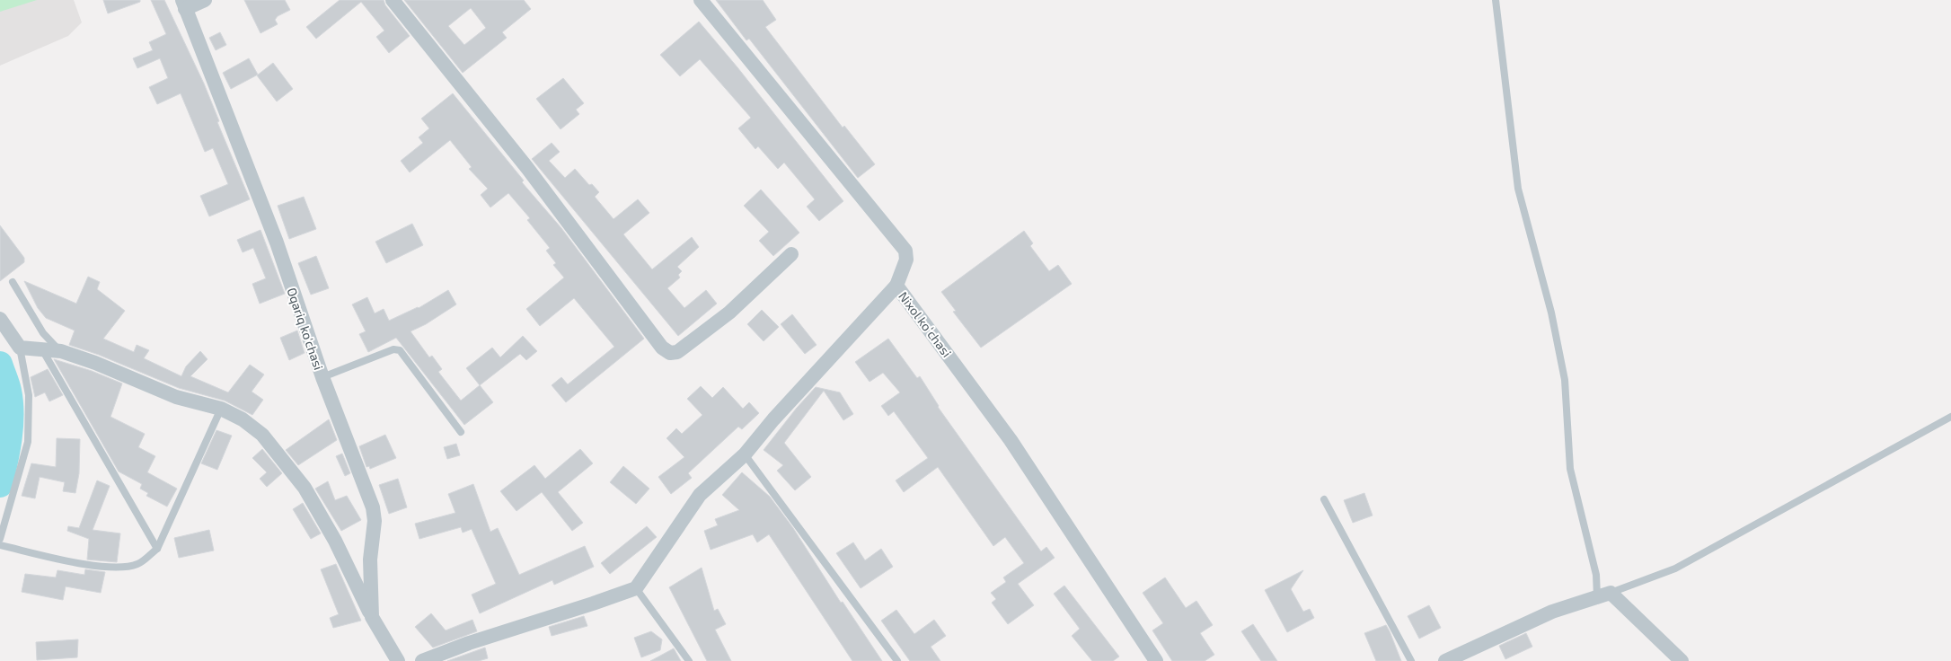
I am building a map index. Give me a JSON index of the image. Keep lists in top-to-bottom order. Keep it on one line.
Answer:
{"streets":{"street":["Nixol koʻchasi","Oqariq ko'chasi"]}}
